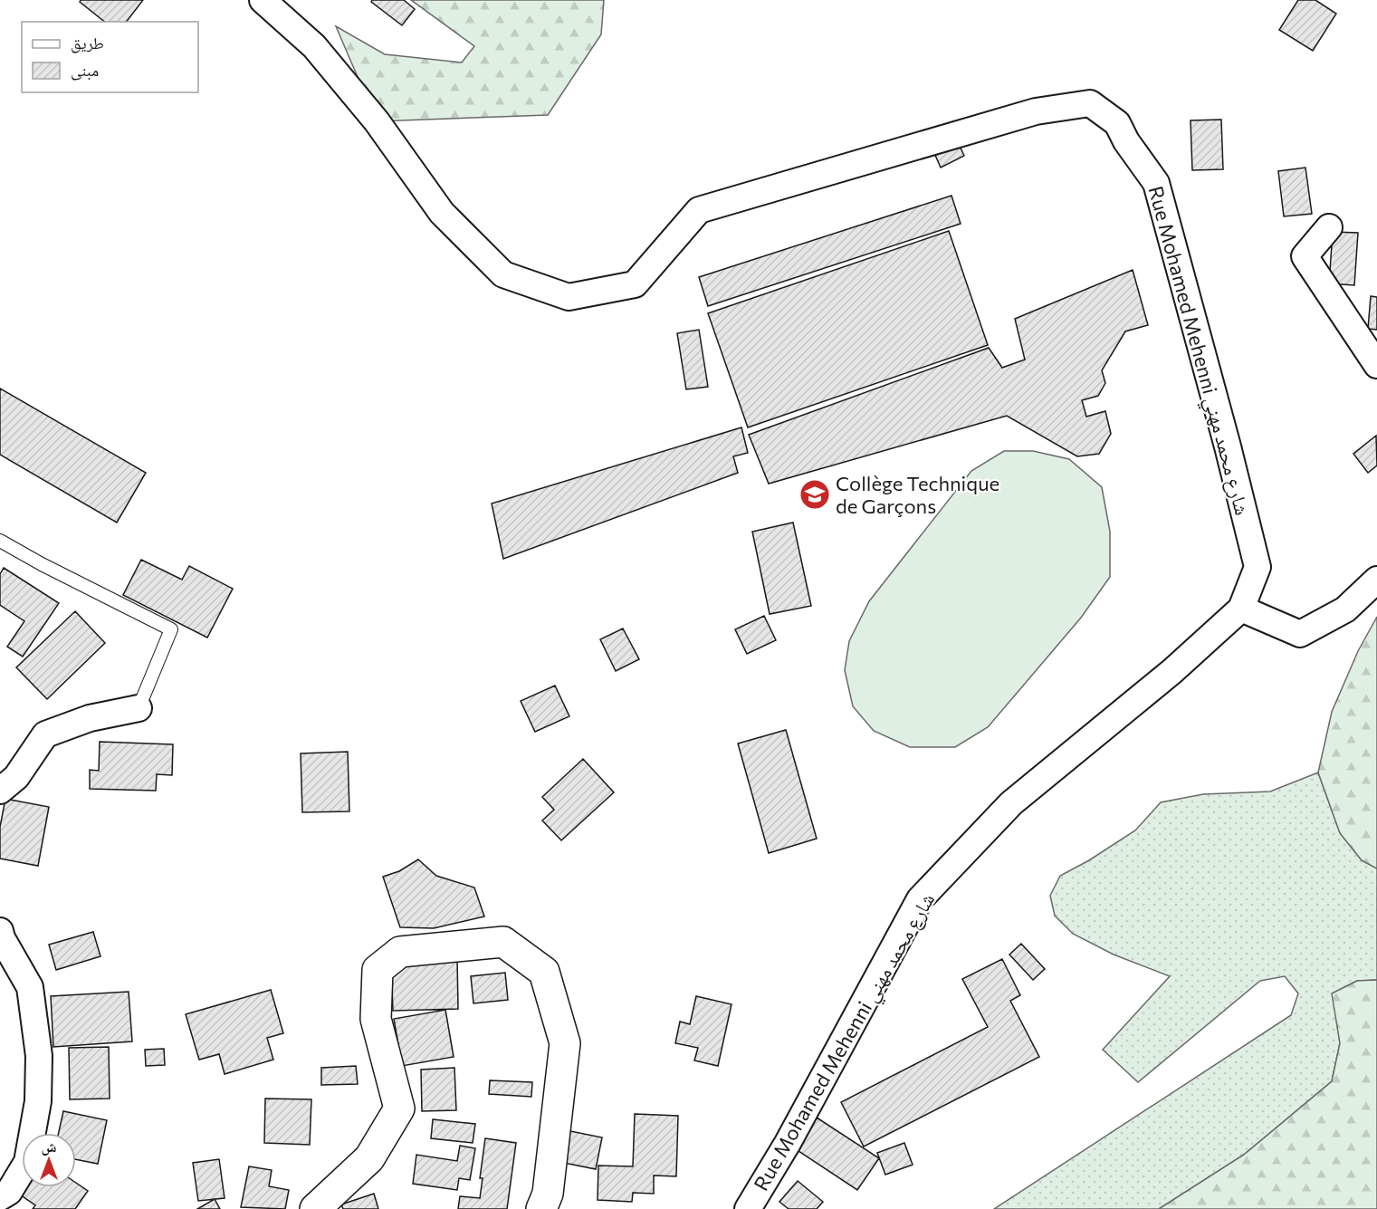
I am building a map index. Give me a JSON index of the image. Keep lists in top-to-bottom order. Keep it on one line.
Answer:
{"streets":{"street":["Rue Mohamed Mehenni شارع محمد مهني"]},"places":{"school or university":["Collège Technique de Garçons"]},"legend":["طريق","مبنى"],"north":"top"}
